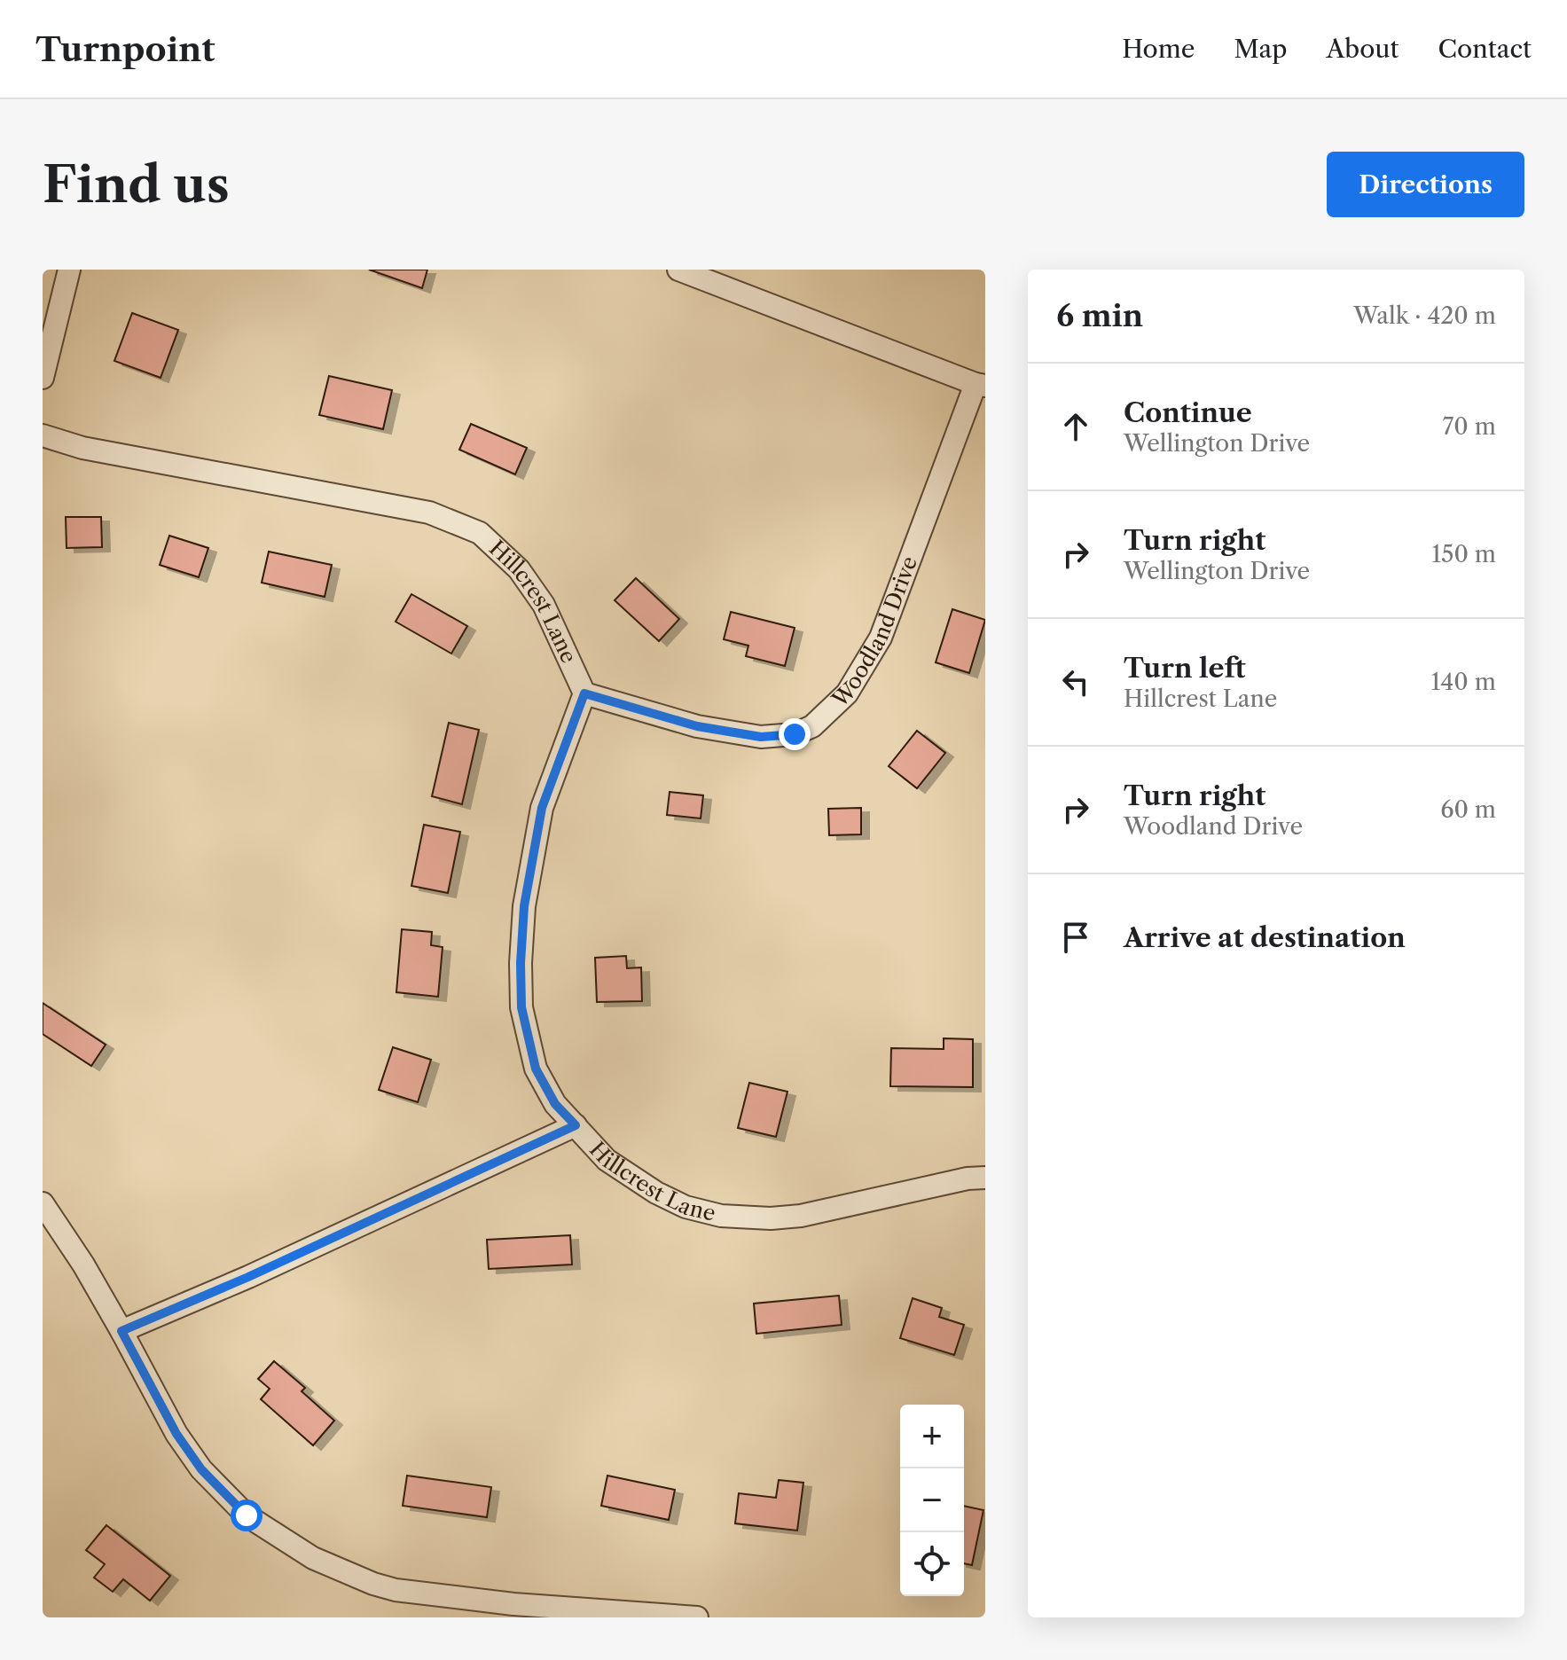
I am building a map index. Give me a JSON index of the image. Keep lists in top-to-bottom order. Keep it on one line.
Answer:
{"streets":{"street":["Hillcrest Lane","Woodland Drive"]},"crossings":[["Hillcrest Lane","Woodland Drive"]],"page":{"header":"Turnpoint","nav":["Home","Map","About","Contact"],"buttons":"Directions","title":"Find us","heading":["6 min","Walk · 420 m"],"list":[["Continue","Wellington Drive","70 m"],["Turn right","Wellington Drive","150 m"],["Turn left","Hillcrest Lane","140 m"],["Turn right","Woodland Drive","60 m"],"Arrive at destination"],"map_buttons":["+","−"]}}
